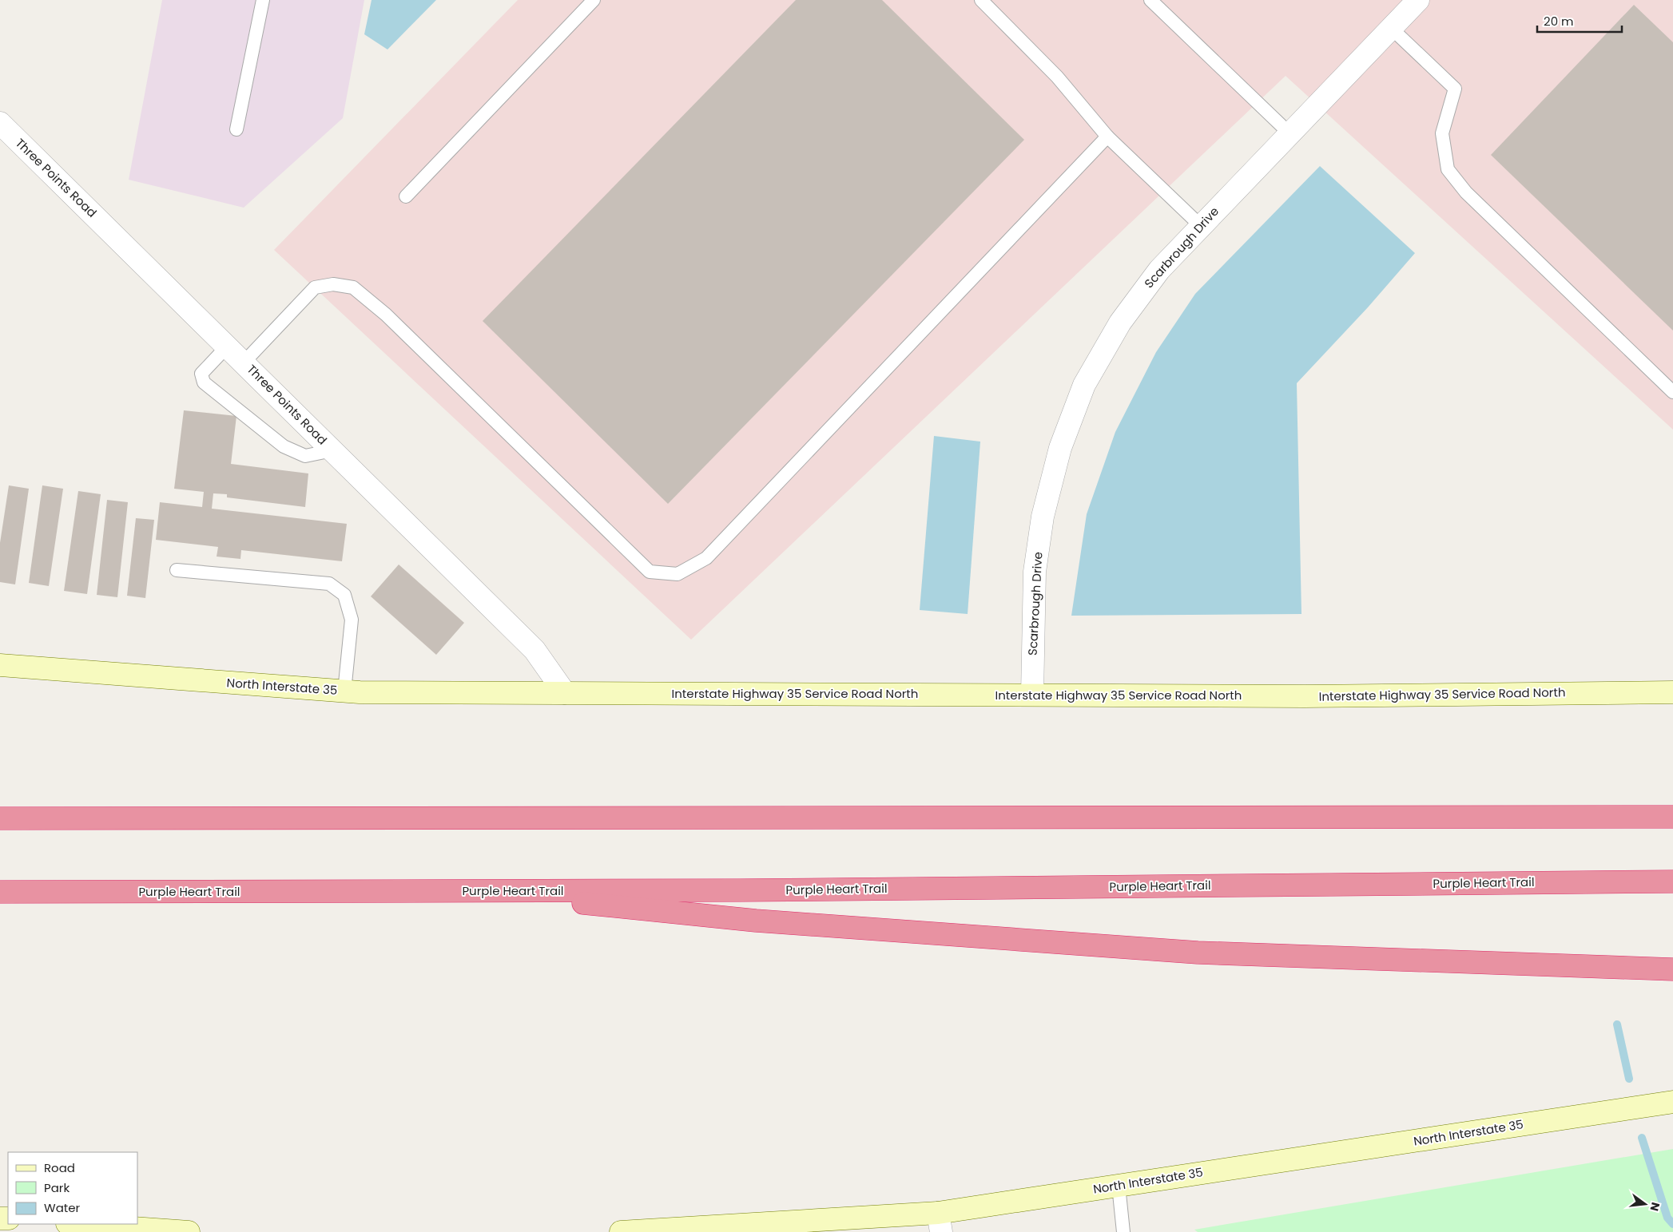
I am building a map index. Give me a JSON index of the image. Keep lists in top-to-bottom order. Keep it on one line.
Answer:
{"streets":{"highway":["Purple Heart Trail"],"main road":["North Interstate 35","Interstate Highway 35 Service Road North"],"street":["Three Points Road","Scarbrough Drive"]},"crossings":[["Three Points Road","North Interstate 35"],["Three Points Road","Interstate Highway 35 Service Road North"],["Scarbrough Drive","Interstate Highway 35 Service Road North"],["North Interstate 35","Interstate Highway 35 Service Road North"]],"legend":["Road","Park","Water"],"scale_bar":"20 m","north":"right"}
